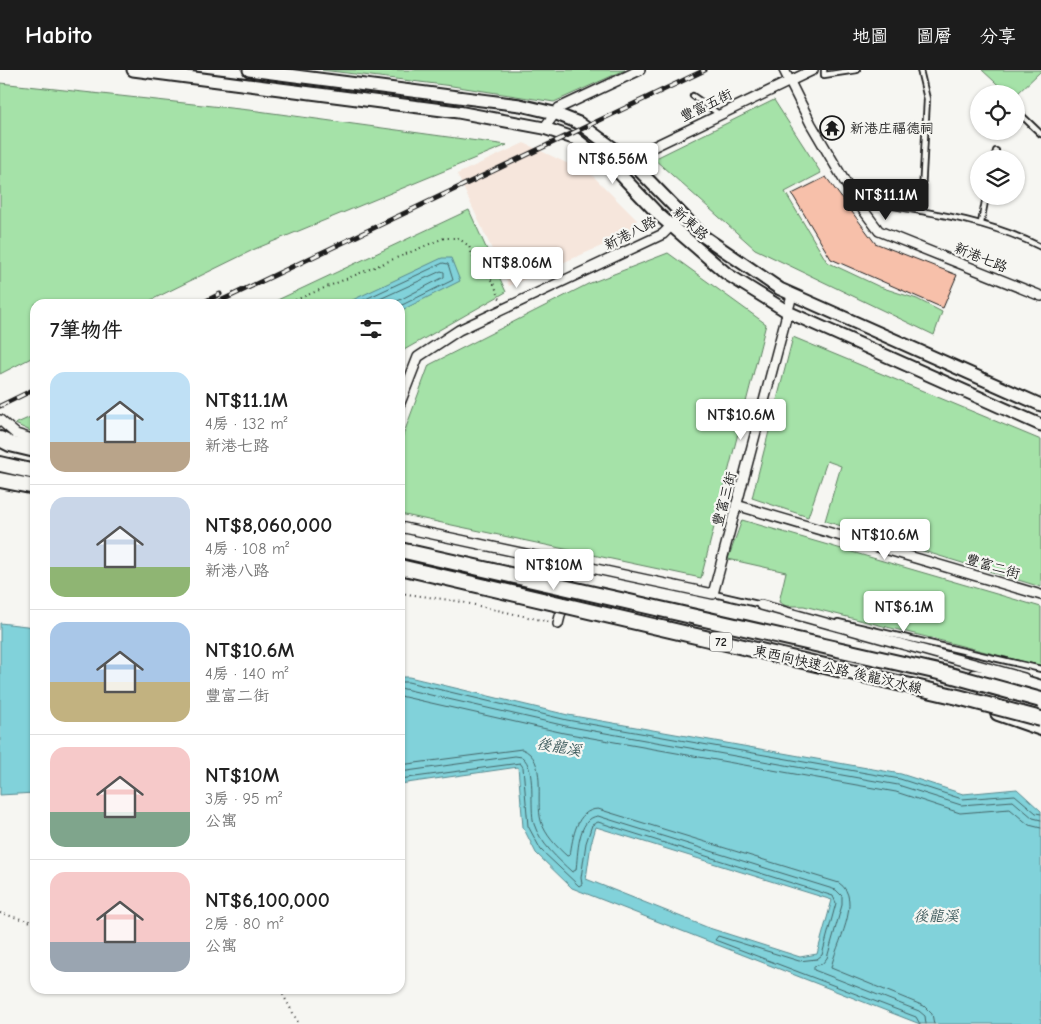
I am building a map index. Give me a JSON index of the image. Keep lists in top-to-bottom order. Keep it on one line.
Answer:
{"streets":{"highway":["72","東西向快速公路 後龍汶水線"],"main road":["新東路"],"street":["豐富五街","新港八路","新港七路","豐富三街","豐富二街"]},"crossings":[["豐富五街","新東路"],["豐富五街","新港七路"],["新東路","新港八路"],["新東路","豐富三街"],["豐富三街","豐富二街"]],"water":["後龍溪"],"places":{"temple":["新港庄福德祠"]},"page":{"header":"Habito","nav":["地圖","圖層","分享"],"price":["NT$6.56M","NT$11.1M","NT$8.06M","NT$10.6M","NT$10.6M","NT$10M","NT$6.1M"],"heading":"7筆物件","list":[{"name":"NT$11.1M","note":"4房 · 132 m² · 新港七路"},{"name":"NT$8,060,000","note":"4房 · 108 m² · 新港八路"},{"name":"NT$10.6M","note":"4房 · 140 m² · 豐富二街"},{"name":"NT$10M","note":"3房 · 95 m² · 公寓"},{"name":"NT$6,100,000","note":"2房 · 80 m² · 公寓"}]}}
